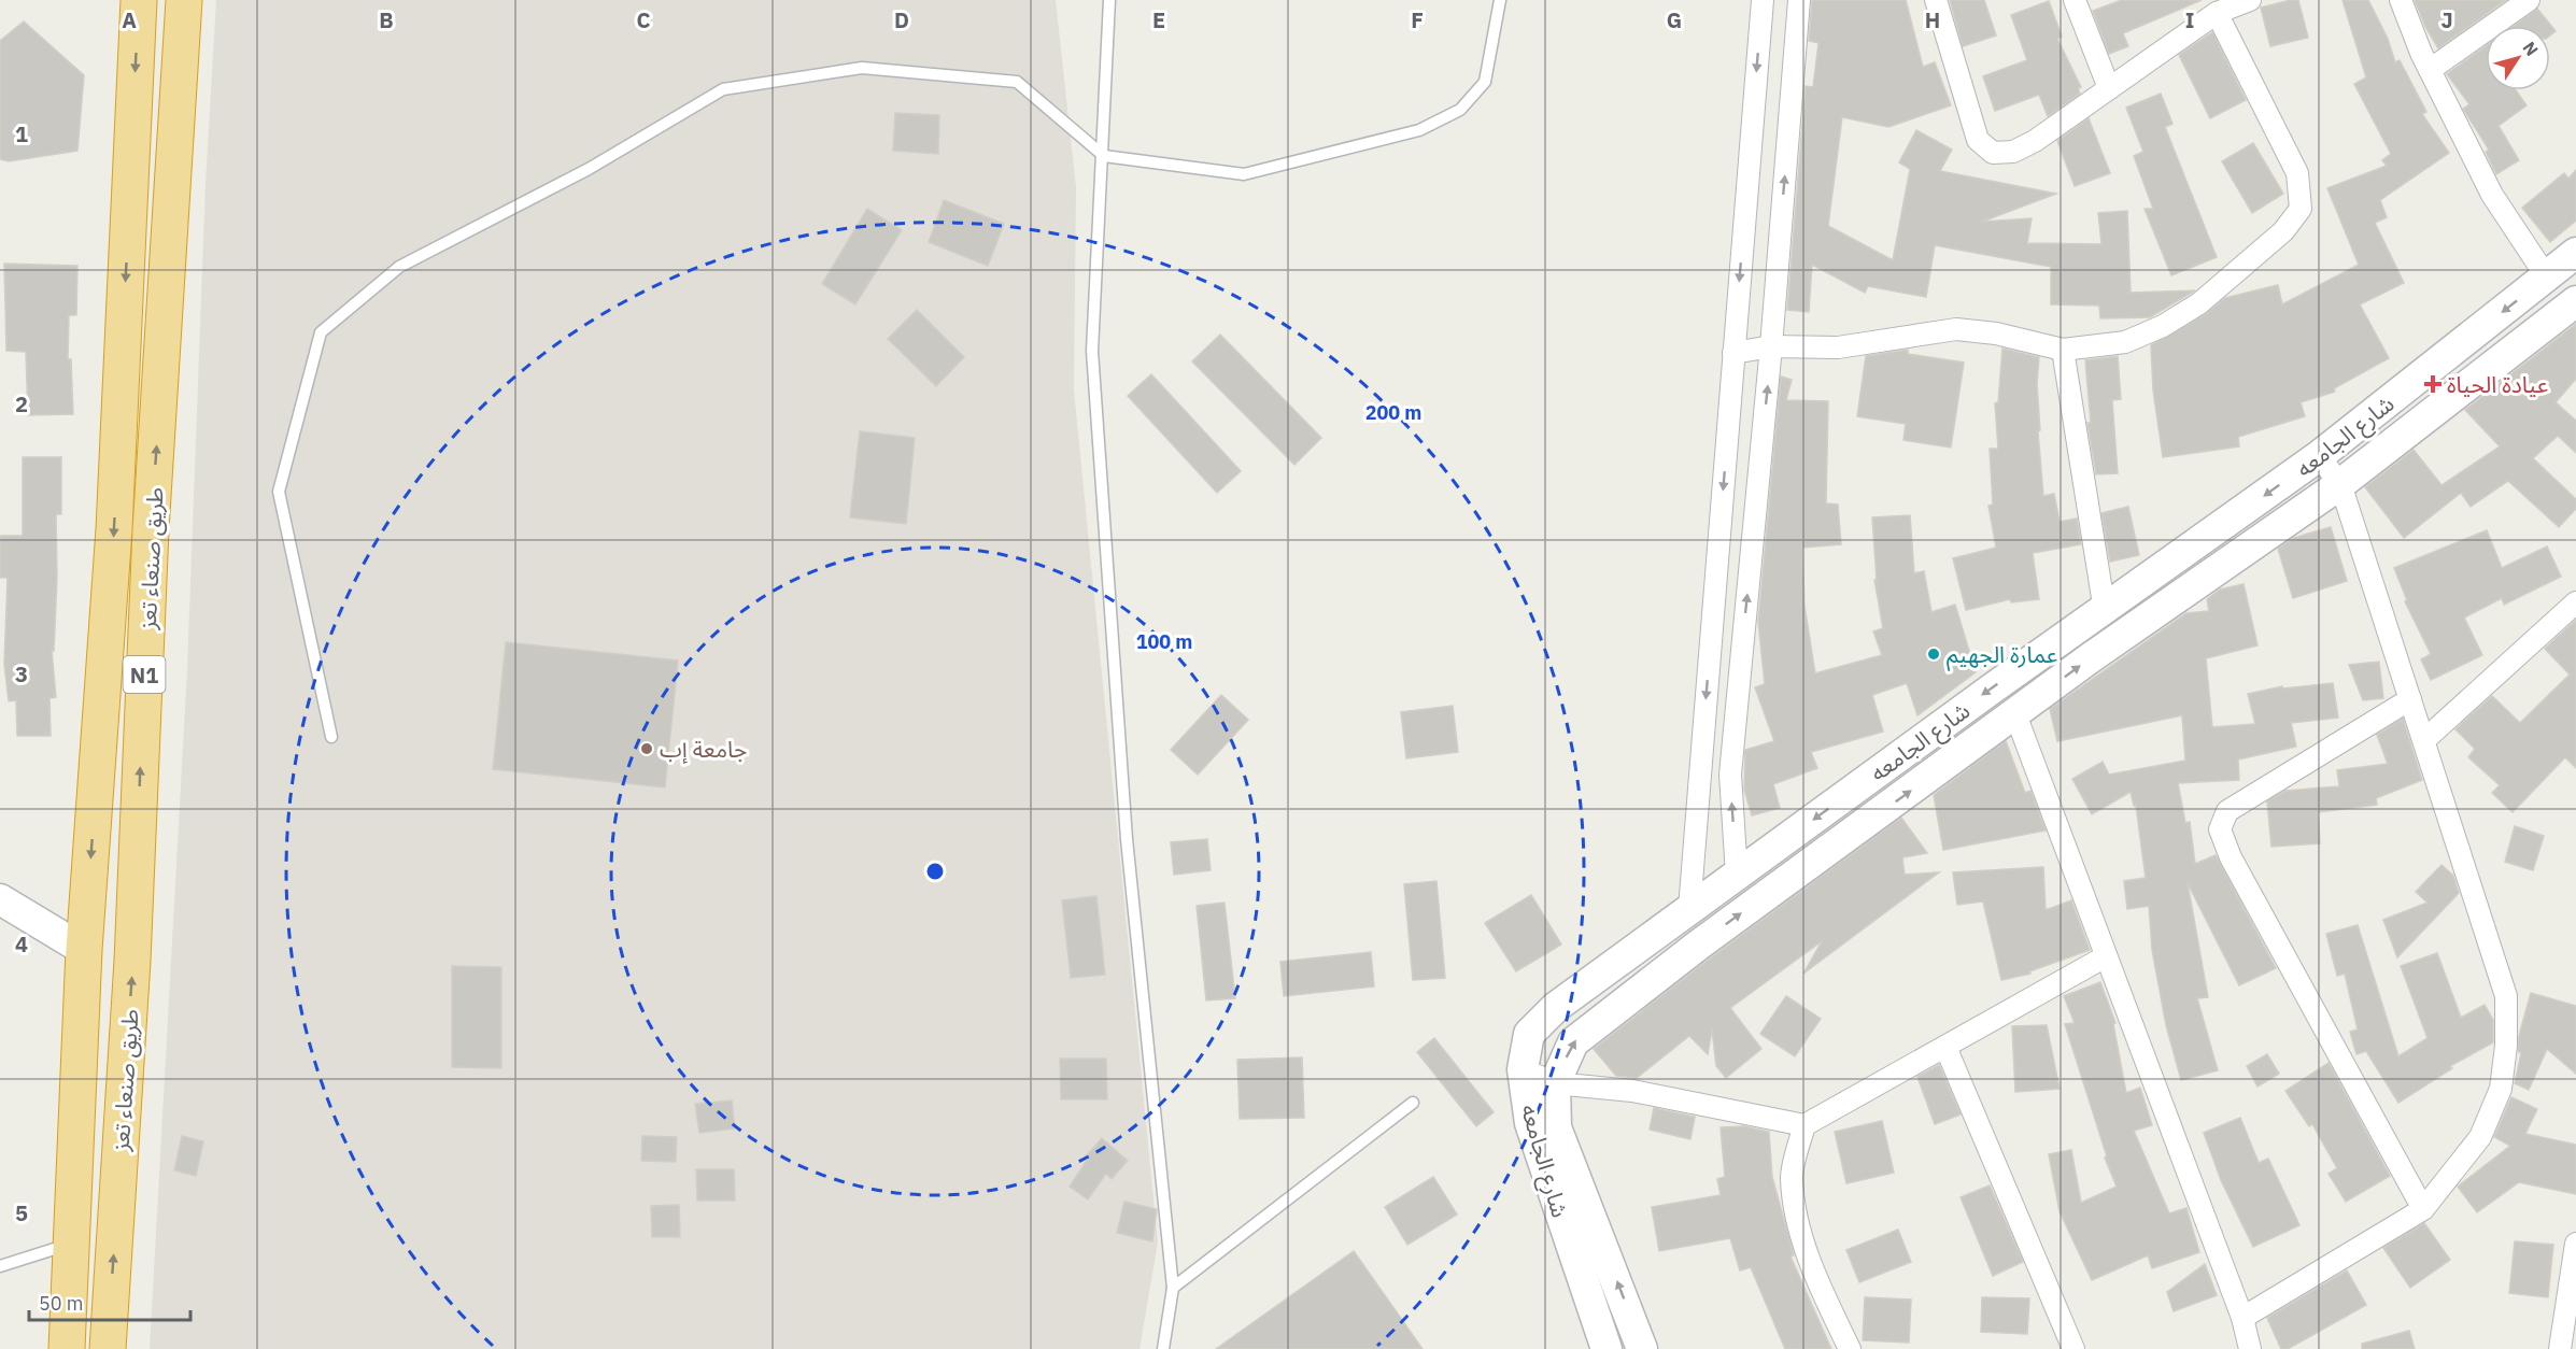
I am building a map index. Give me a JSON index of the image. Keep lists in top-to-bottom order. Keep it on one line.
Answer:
{"streets":{"highway":["طريق صنعاء تعز","N1"],"street":["شارع الجامعه"]},"places":{"health":["عيادة الحياة"],"other":["عمارة الجهيم","جامعة إب"]},"scale_bar":"50 m","north":"top right","grid":{"columns":["A","B","C","D","E","F","G","H","I","J"],"rows":["1","2","3","4","5"]},"rings":["200 m","100 m"]}
